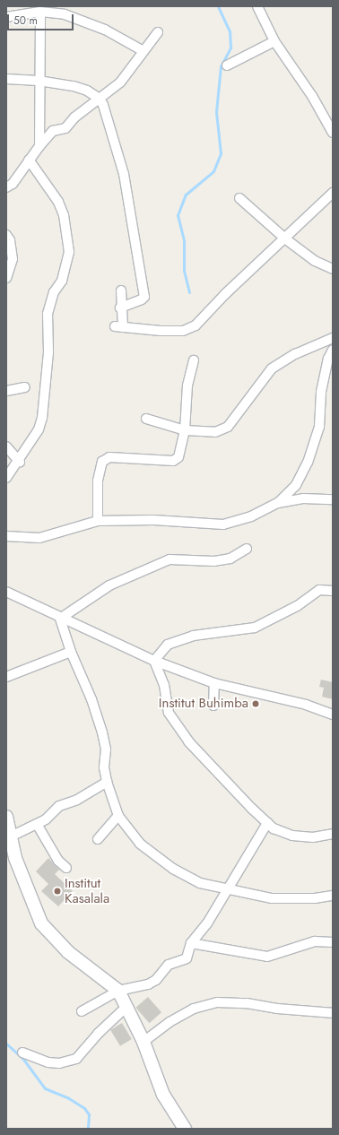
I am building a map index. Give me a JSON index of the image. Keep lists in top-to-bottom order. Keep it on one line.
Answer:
{"places":["Institut Buhimba","Institut Kasalala"],"scale_bar":"50 m"}
